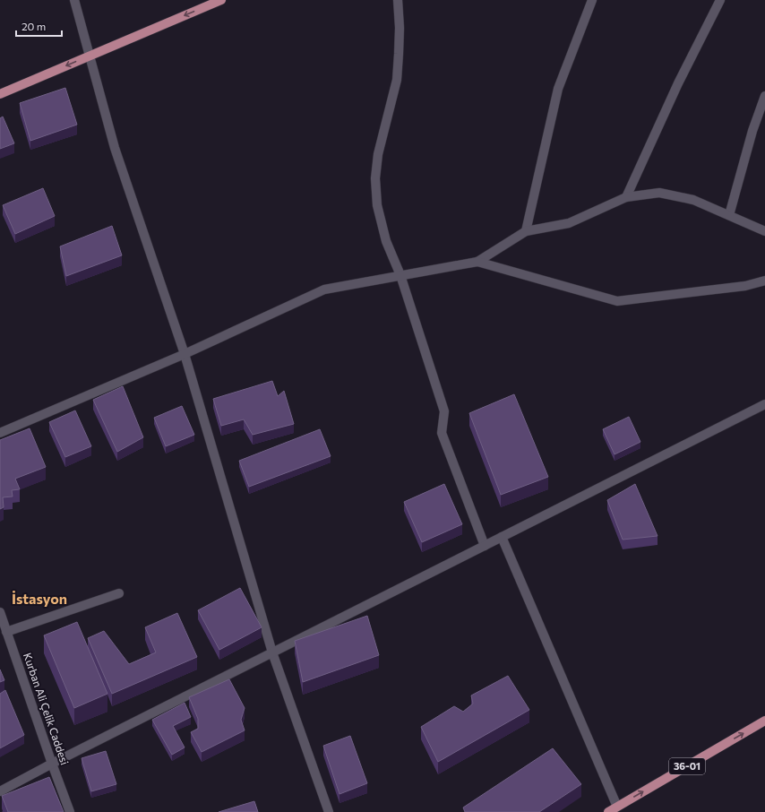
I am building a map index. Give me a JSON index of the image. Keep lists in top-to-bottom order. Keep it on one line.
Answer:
{"streets":{"main road":["36-01"],"street":["Kurban Ali Çelik Caddesi"]},"districts":["İstasyon"],"scale_bar":"20 m"}
